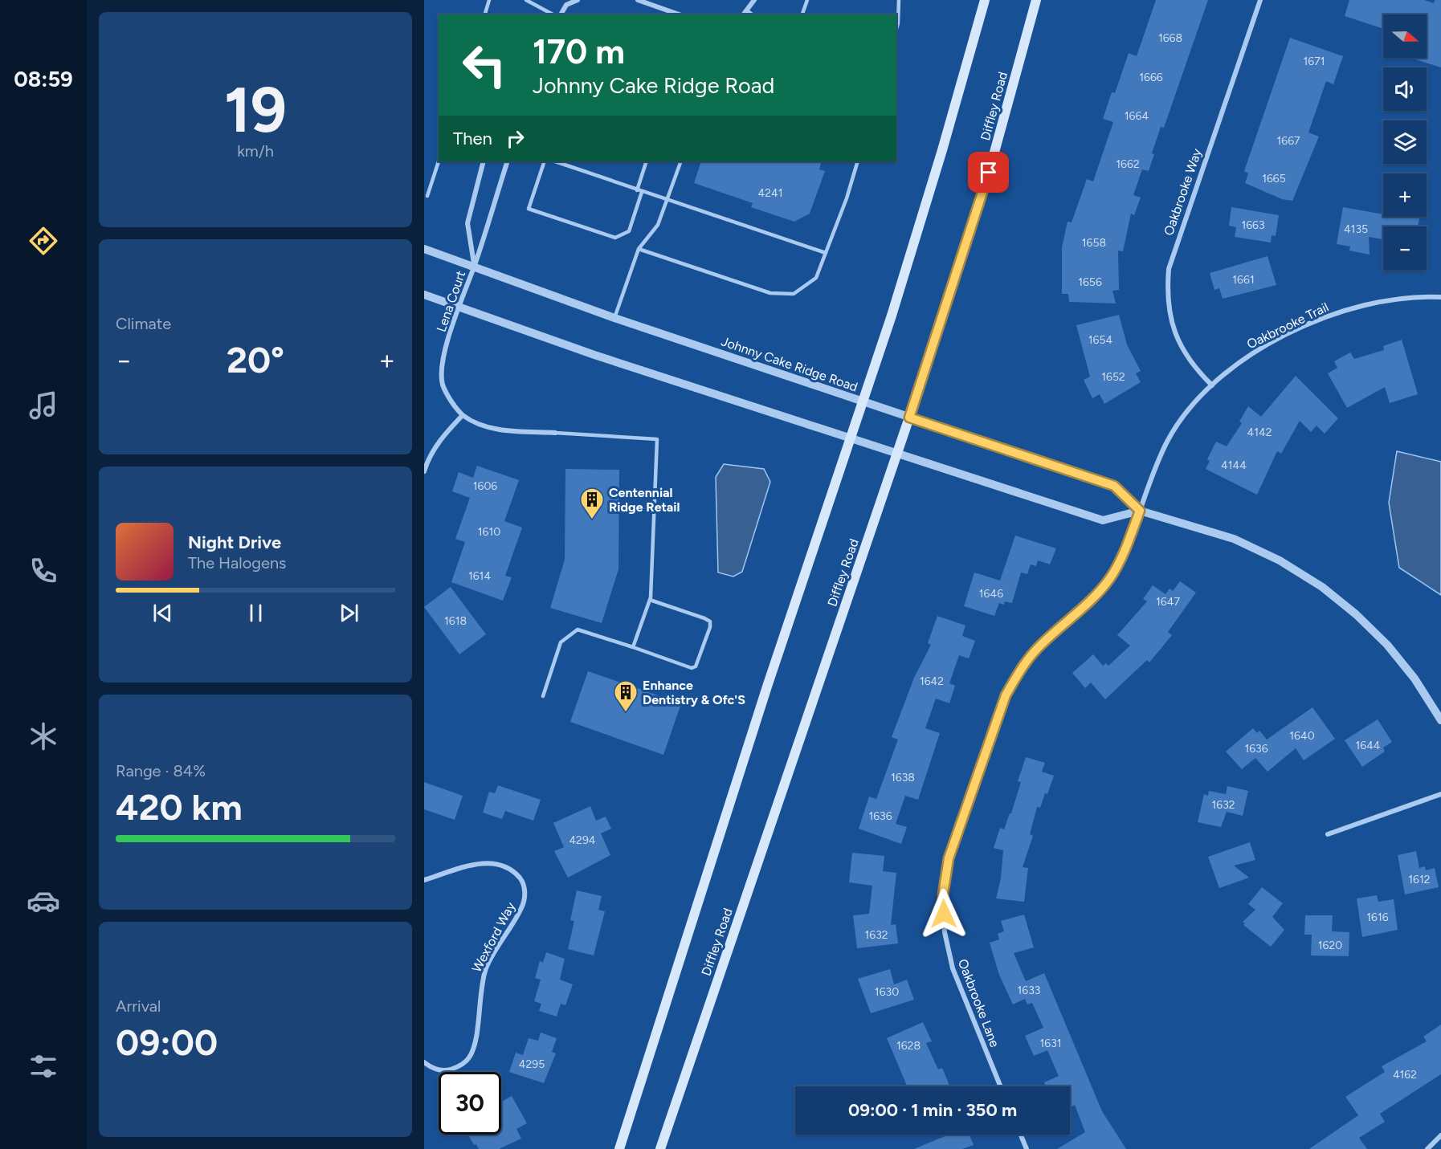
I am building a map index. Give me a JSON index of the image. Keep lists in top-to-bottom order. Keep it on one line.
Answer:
{"streets":{"main road":["Diffley Road"],"street":["Oakbrooke Way","Lena Court","Oakbrooke Trail","Johnny Cake Ridge Road","Wexford Way","Oakbrooke Lane"]},"crossings":[["Diffley Road","Johnny Cake Ridge Road"],["Oakbrooke Way","Oakbrooke Trail"],["Lena Court","Johnny Cake Ridge Road"],["Oakbrooke Trail","Johnny Cake Ridge Road"],["Oakbrooke Trail","Oakbrooke Lane"],["Johnny Cake Ridge Road","Oakbrooke Lane"]],"places":{"building":["Centennial Ridge Retail","Enhance Dentistry & Ofc'S"]},"house_numbers":["1668","1671","1666","1664","1667","1662","1665","4241","1663","4135","1658","1661","1656","1654","1652","4142","4144","1606","1610","1614","1646","1647","1618","1642","1640","1644","1636","1638","1632","1636","4294","1612","1616","1632","1620","1633","1630","1631","1628","4295","4162"],"north":"right","page":{"tabs":"08:59","tile":[["19","km/h"],"Climate",["Range · 84%","420 km"],["Arrival","09:00"]],"map_buttons":["+","−"],"turn":["170 m","Johnny Cake Ridge Road"],"then":"Then","heat":["−","20°","+"],"song":["Night Drive","The Halogens"],"limit":"30","trip":"09:00 · 1 min · 350 m"}}
